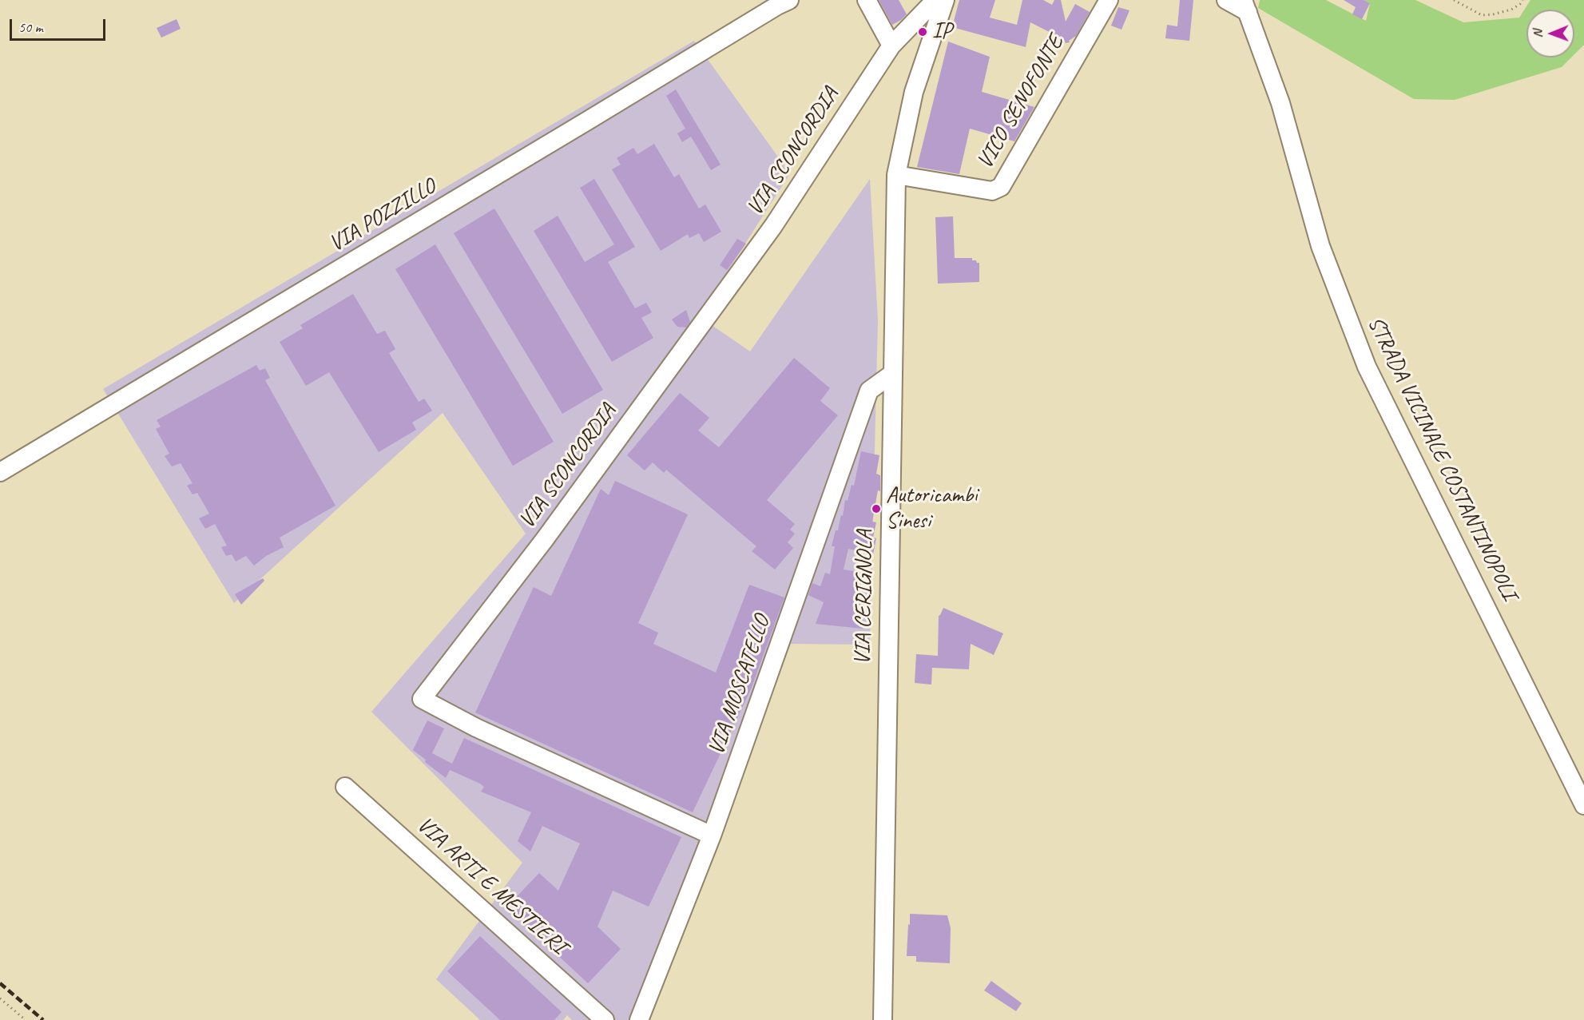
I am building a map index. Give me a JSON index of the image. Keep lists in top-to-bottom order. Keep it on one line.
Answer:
{"streets":{"street":["VICO SENOFONTE","VIA SCONCORDIA","VIA POZZILLO","STRADA VICINALE COSTANTINOPOLI","VIA CERIGNOLA","VIA MOSCATELLO","VIA ARTI E MESTIERI"]},"crossings":[["VICO SENOFONTE","VIA CERIGNOLA"],["VIA SCONCORDIA","VIA MOSCATELLO"],["VIA CERIGNOLA","VIA MOSCATELLO"]],"places":["IP","Autoricambi Sinesi"],"scale_bar":"50 m","north":"left"}
